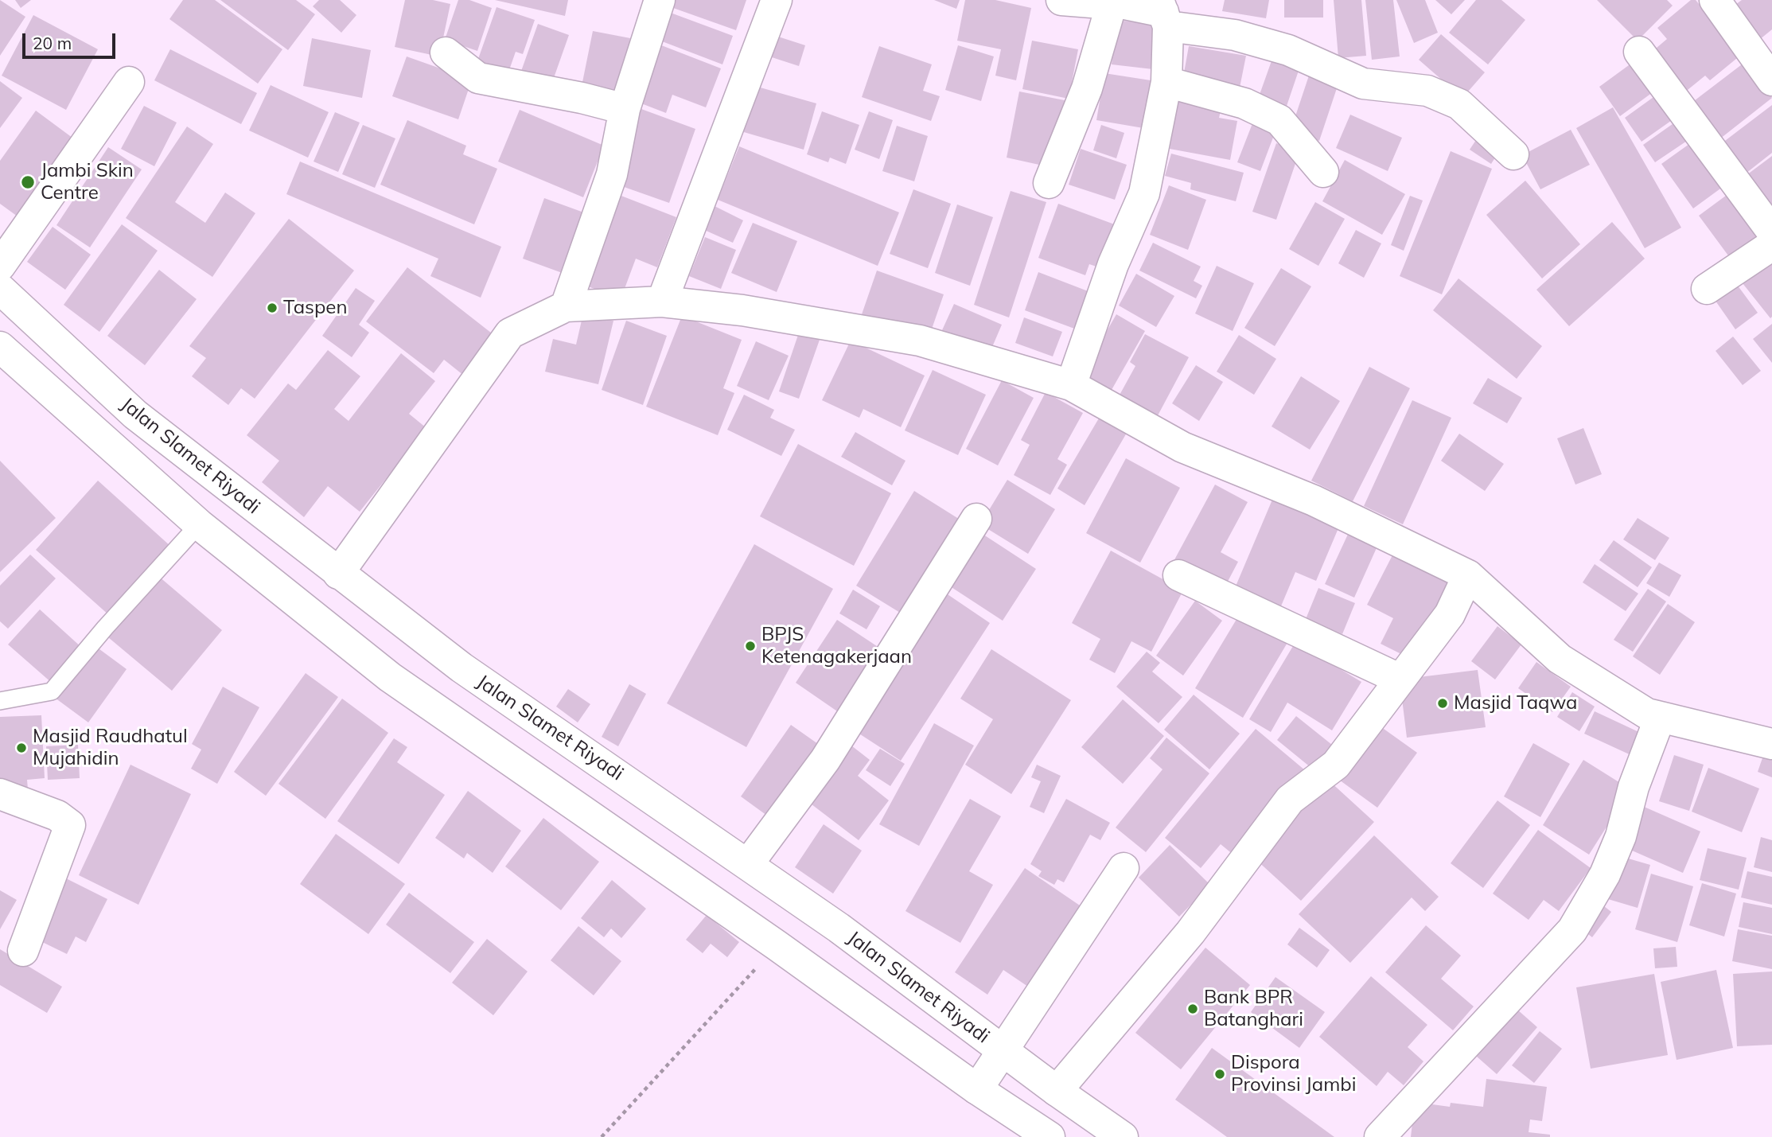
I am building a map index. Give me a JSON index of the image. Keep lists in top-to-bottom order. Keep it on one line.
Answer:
{"streets":{"street":["Jalan Slamet Riyadi"]},"places":["Jambi Skin Centre","Taspen","BPJS Ketenagakerjaan","Masjid Taqwa","Masjid Raudhatul Mujahidin","Bank BPR Batanghari","Dispora Provinsi Jambi"],"scale_bar":"20 m"}
